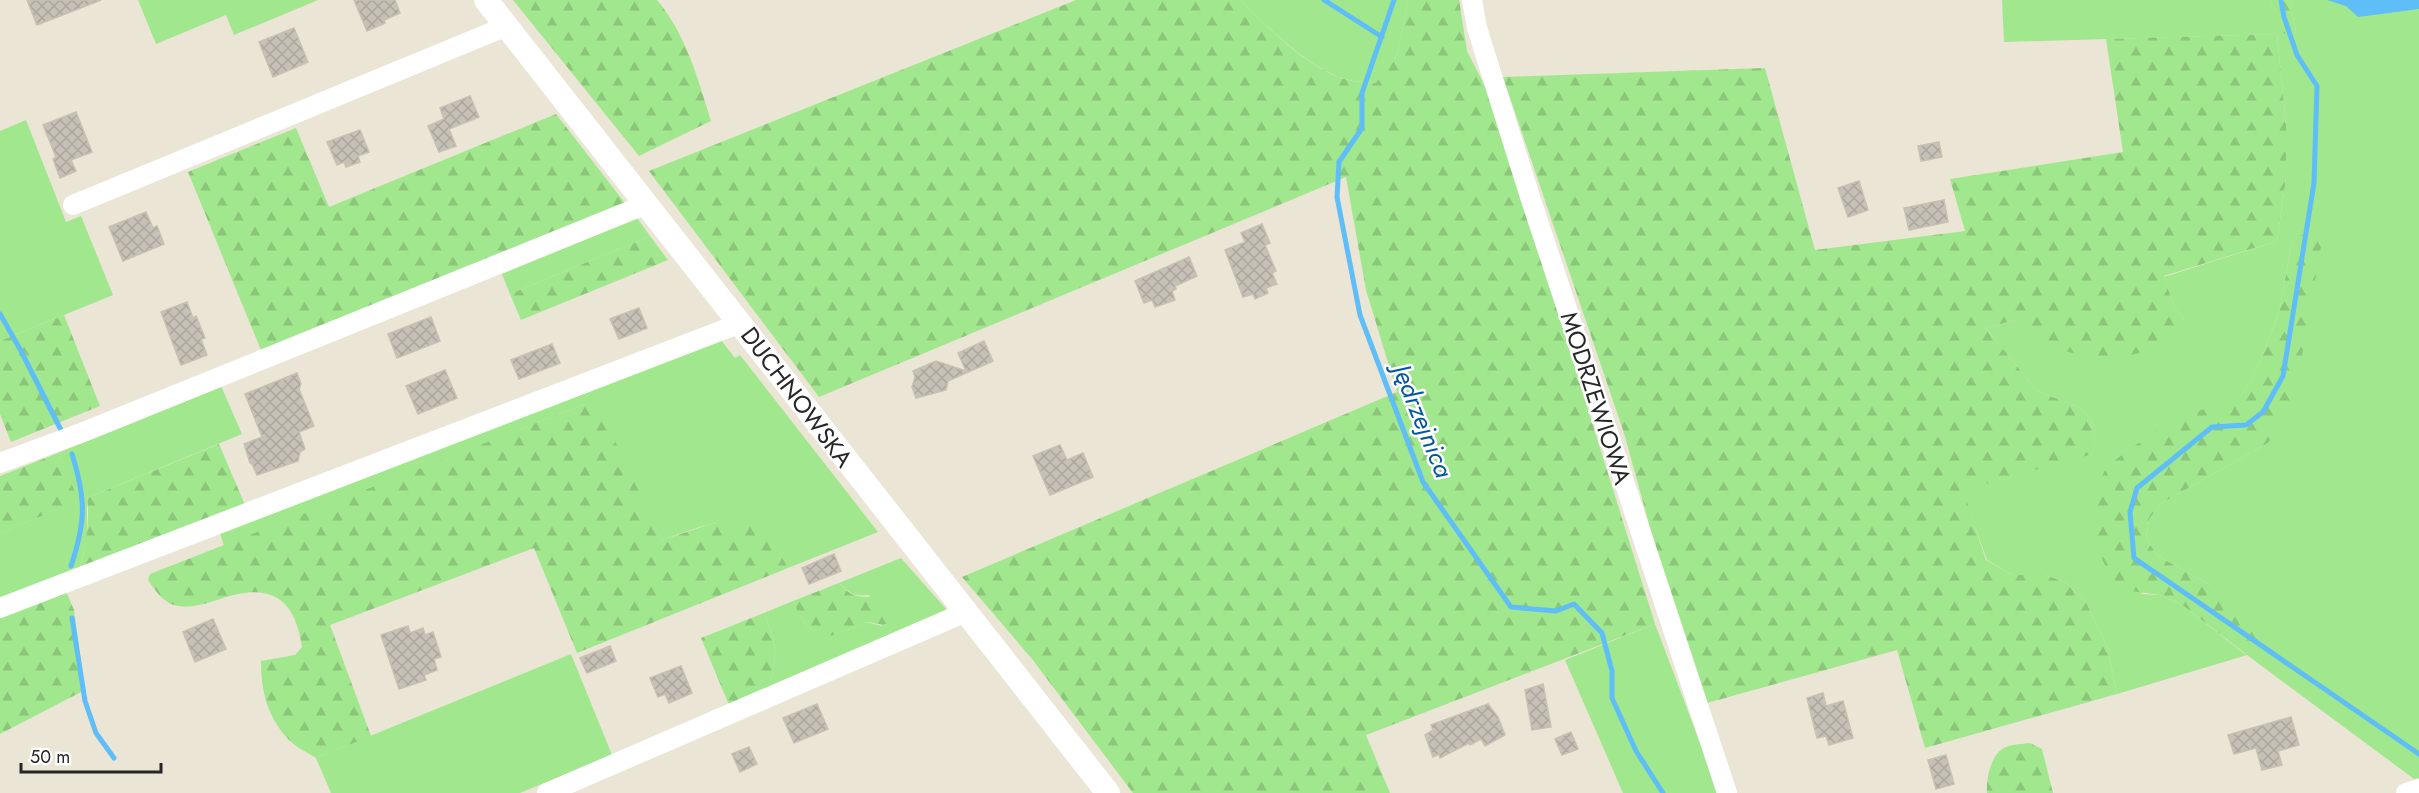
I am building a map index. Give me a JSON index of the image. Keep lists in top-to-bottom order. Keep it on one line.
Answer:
{"streets":{"street":["DUCHNOWSKA","MODRZEWIOWA"]},"water":["Jędrzejnica"],"scale_bar":"50 m"}
